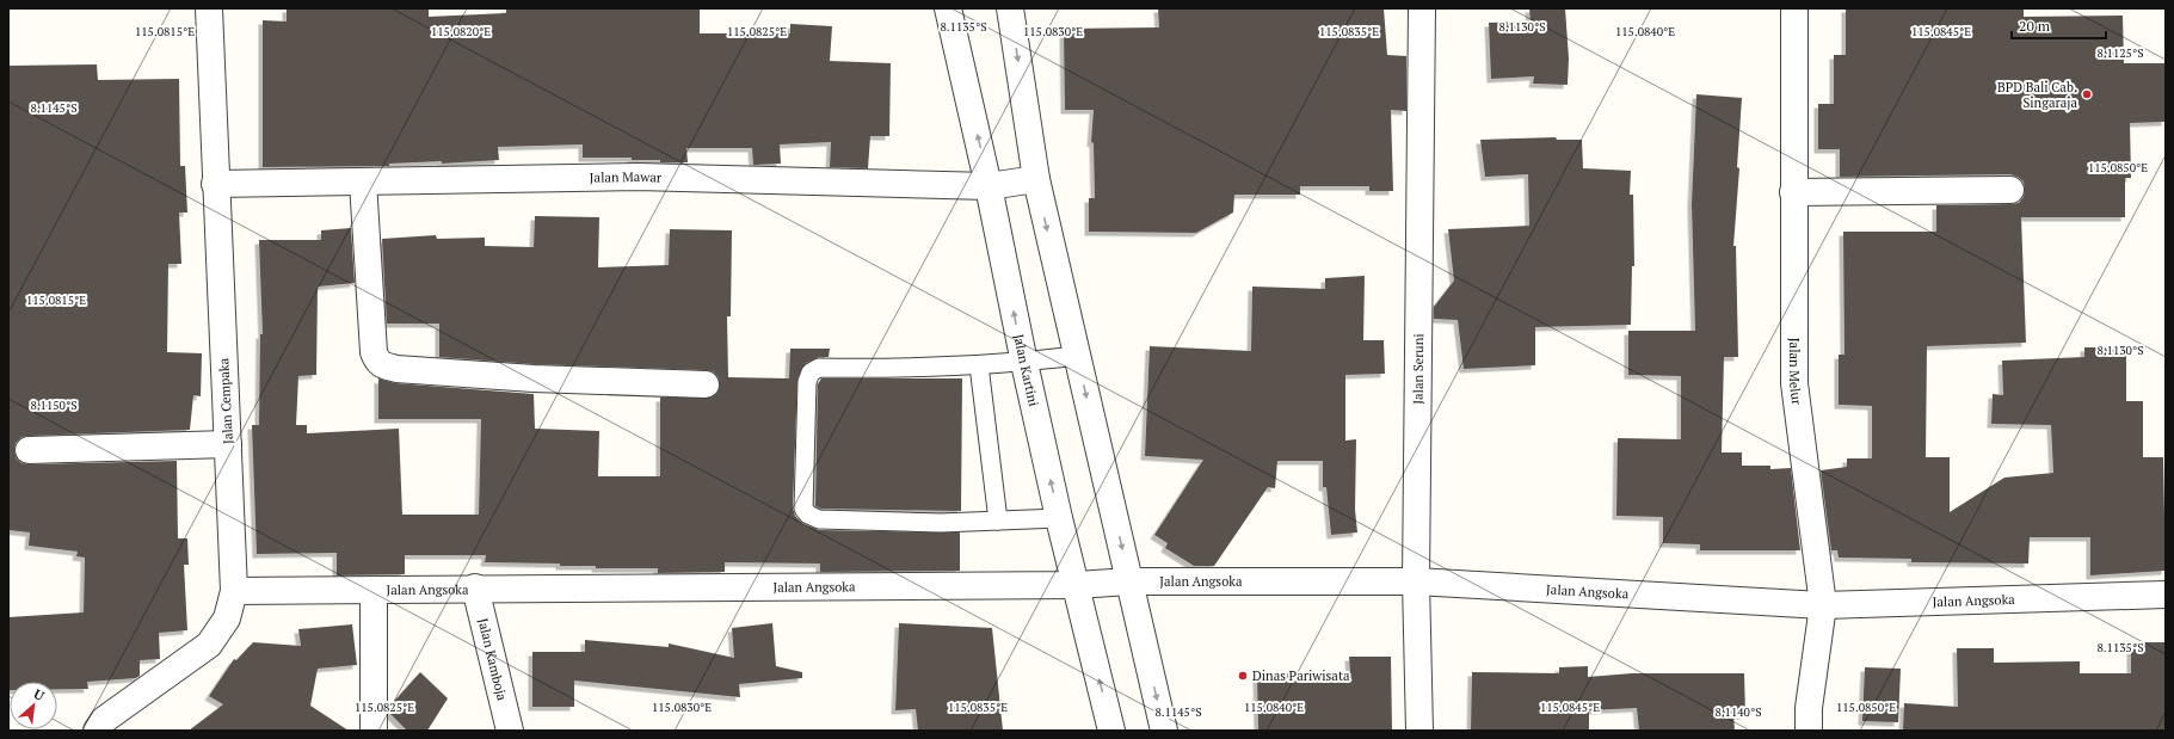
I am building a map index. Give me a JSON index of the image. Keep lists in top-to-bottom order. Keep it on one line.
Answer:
{"streets":{"street":["Jalan Mawar","Jalan Kartini","Jalan Seruni","Jalan Melur","Jalan Cempaka","Jalan Angsoka","Jalan Kamboja"]},"crossings":[["Jalan Mawar","Jalan Kartini"],["Jalan Mawar","Jalan Cempaka"],["Jalan Kartini","Jalan Angsoka"],["Jalan Seruni","Jalan Angsoka"],["Jalan Melur","Jalan Angsoka"],["Jalan Cempaka","Jalan Angsoka"],["Jalan Angsoka","Jalan Kamboja"]],"places":["BPD Bali Cab. Singaraja","Dinas Pariwisata"],"scale_bar":"20 m","north":"top right","coordinates":["8.1135°S","8.1130°S","115.0815°E","115.0820°E","115.0825°E","115.0830°E","115.0835°E","115.0840°E","115.0845°E","8.1125°S","8.1145°S","115.0850°E","8.1150°S","8.1140°S"]}
